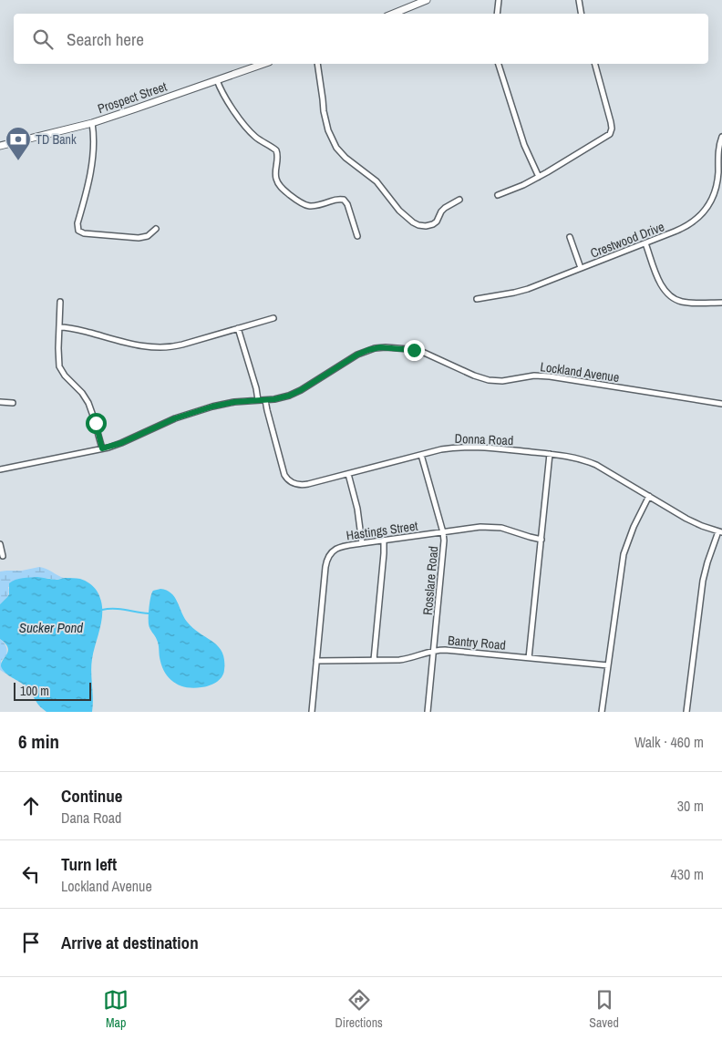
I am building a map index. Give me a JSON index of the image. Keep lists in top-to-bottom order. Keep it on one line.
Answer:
{"streets":{"street":["Prospect Street","Crestwood Drive","Lockland Avenue","Donna Road","Hastings Street","Rosslare Road","Bantry Road"]},"crossings":[["Lockland Avenue","Donna Road"],["Donna Road","Rosslare Road"],["Hastings Street","Rosslare Road"],["Hastings Street","Bantry Road"],["Rosslare Road","Bantry Road"]],"water":["Sucker Pond"],"places":{"bank":["TD Bank"]},"scale_bar":"100 m","page":{"search":"Search here","scale":"100 m","heading":["6 min","Walk · 460 m"],"list":[["Continue","Dana Road","30 m"],["Turn left","Lockland Avenue","430 m"],"Arrive at destination"],"nav":["Map","Directions","Saved"]}}
